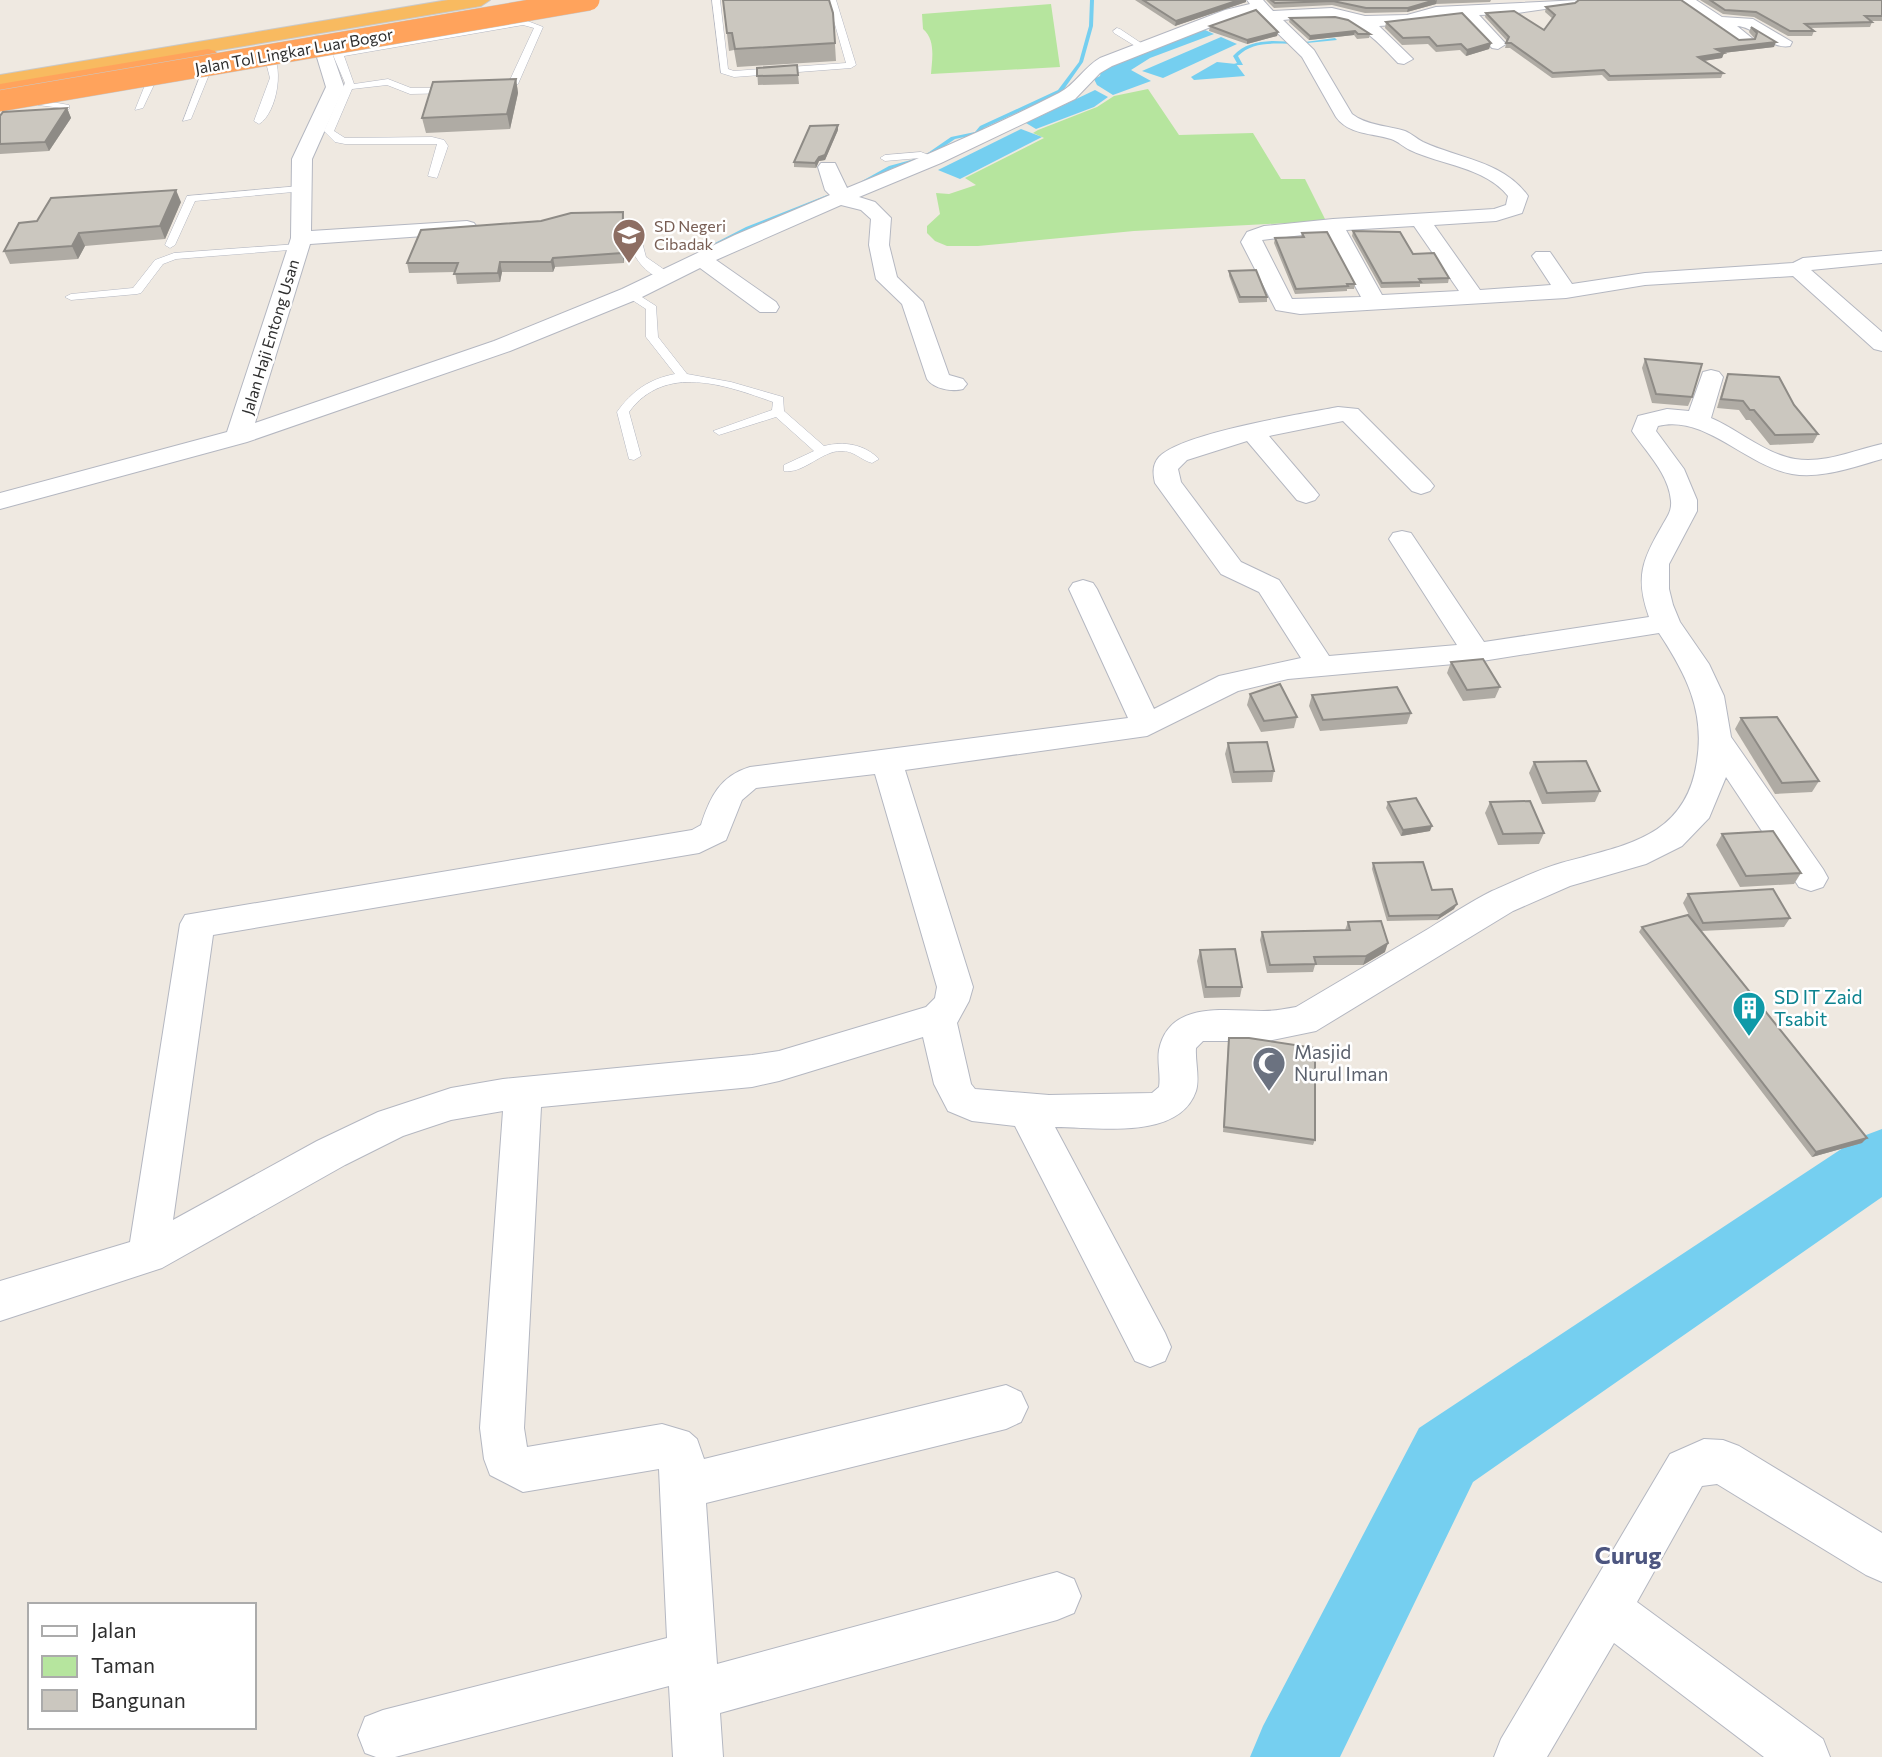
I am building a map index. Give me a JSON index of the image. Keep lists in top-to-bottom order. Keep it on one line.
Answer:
{"streets":{"highway":["Jalan Tol Lingkar Luar Bogor"],"street":["Jalan Haji Entong Usan"]},"districts":["Curug"],"places":{"school or university":["SD Negeri Cibadak"],"building":["SD IT Zaid Tsabit"],"mosque":["Masjid Nurul Iman"]},"legend":["Jalan","Taman","Bangunan"]}
